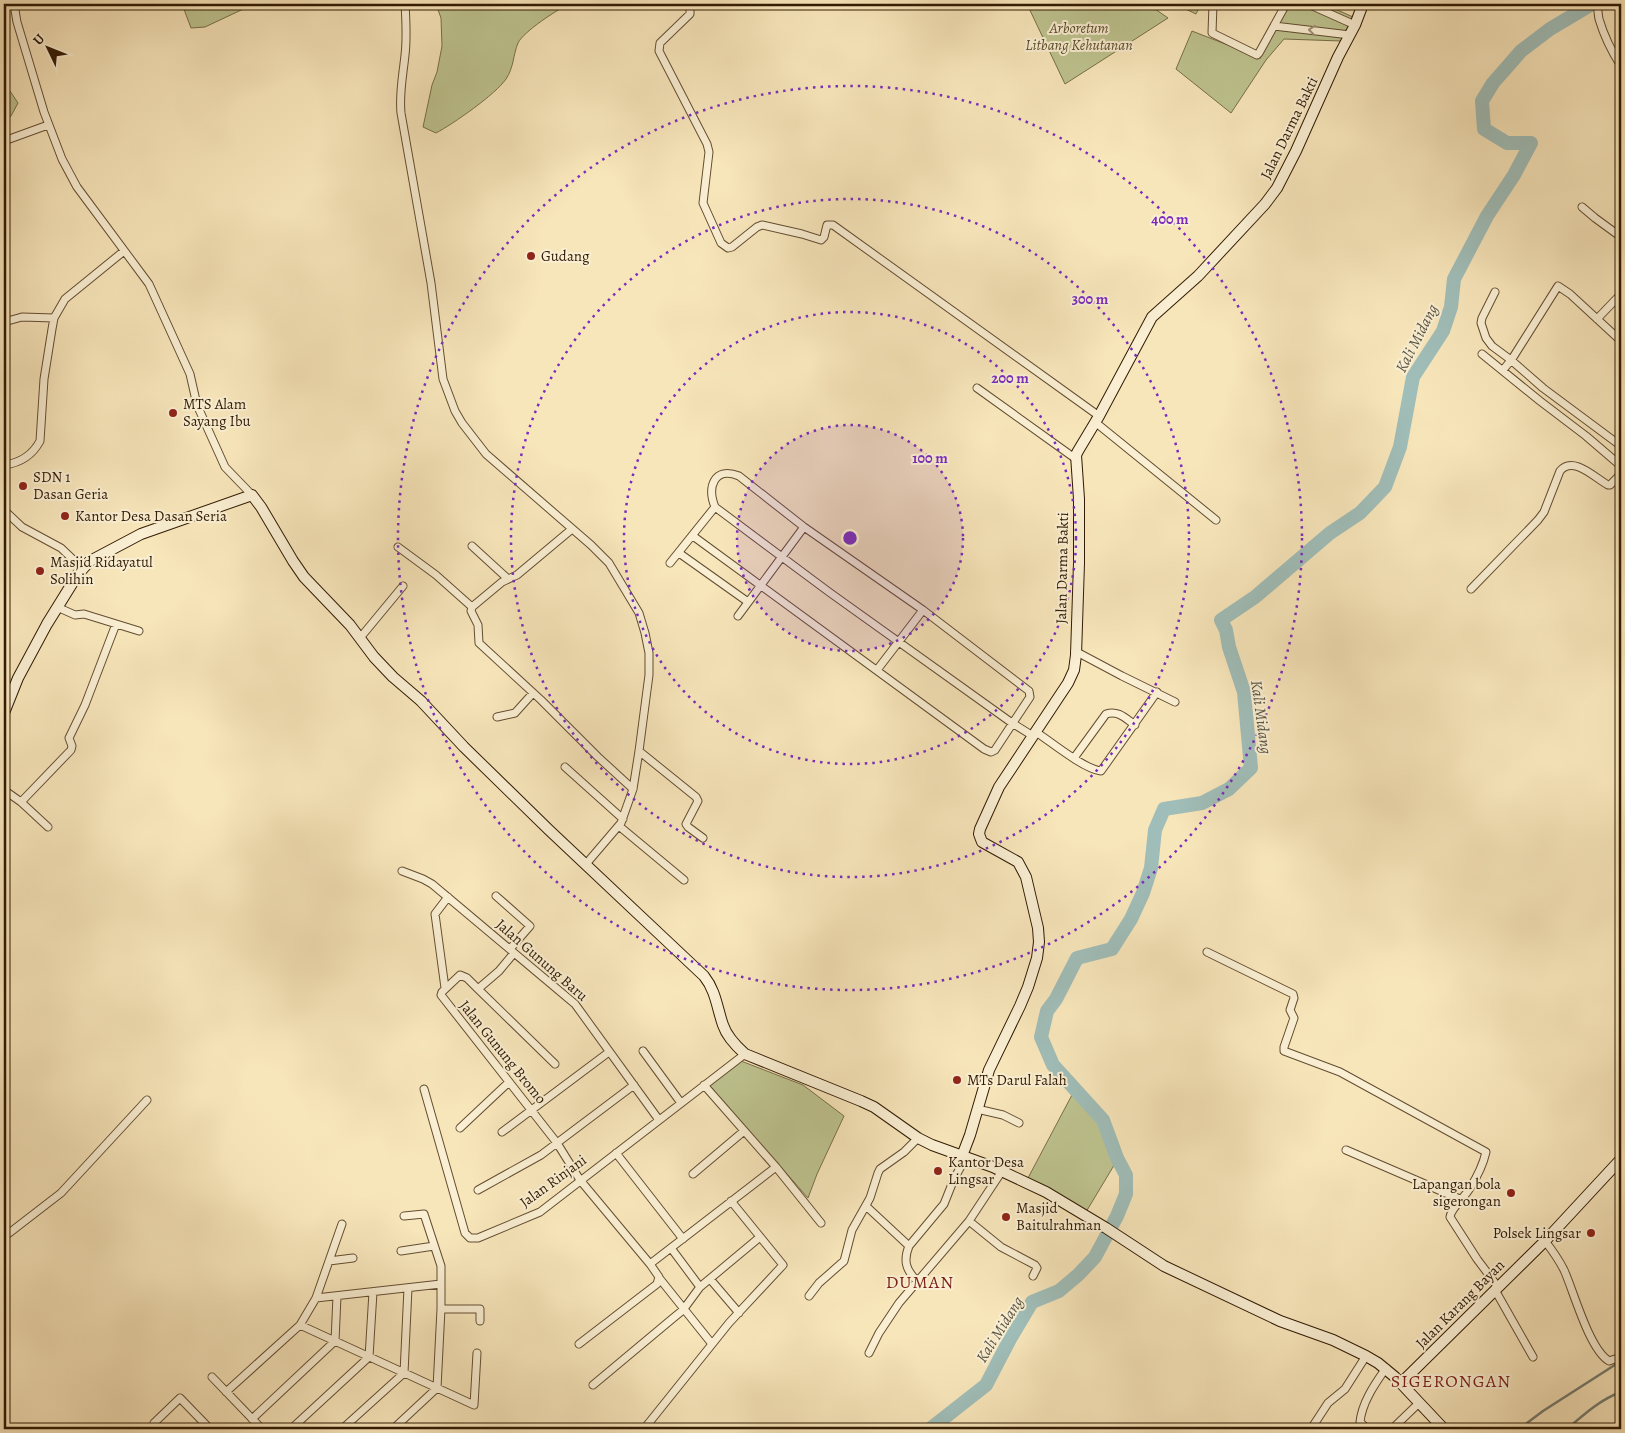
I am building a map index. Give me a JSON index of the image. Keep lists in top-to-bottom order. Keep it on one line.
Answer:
{"streets":{"street":["Jalan Darma Bakti","Jalan Gunung Baru","Jalan Gunung Bromo","Jalan Rinjani","Jalan Karang Bayan"]},"crossings":[["Jalan Gunung Baru","Jalan Rinjani"],["Jalan Gunung Bromo","Jalan Rinjani"]],"districts":["DUMAN","SIGERONGAN"],"water":["Kali Midang"],"parks":["Arboretum Litbang Kehutanan"],"places":["Gudang","MTS Alam Sayang Ibu","SDN 1 Dasan Geria","Kantor Desa Dasan Seria","Masjid Ridayatul Solihin","MTs Darul Falah","Kantor Desa Lingsar","Lapangan bola sigerongan","Masjid Baitulrahman","Polsek Lingsar"],"north":"top left","rings":["400 m","300 m","200 m","100 m"]}
